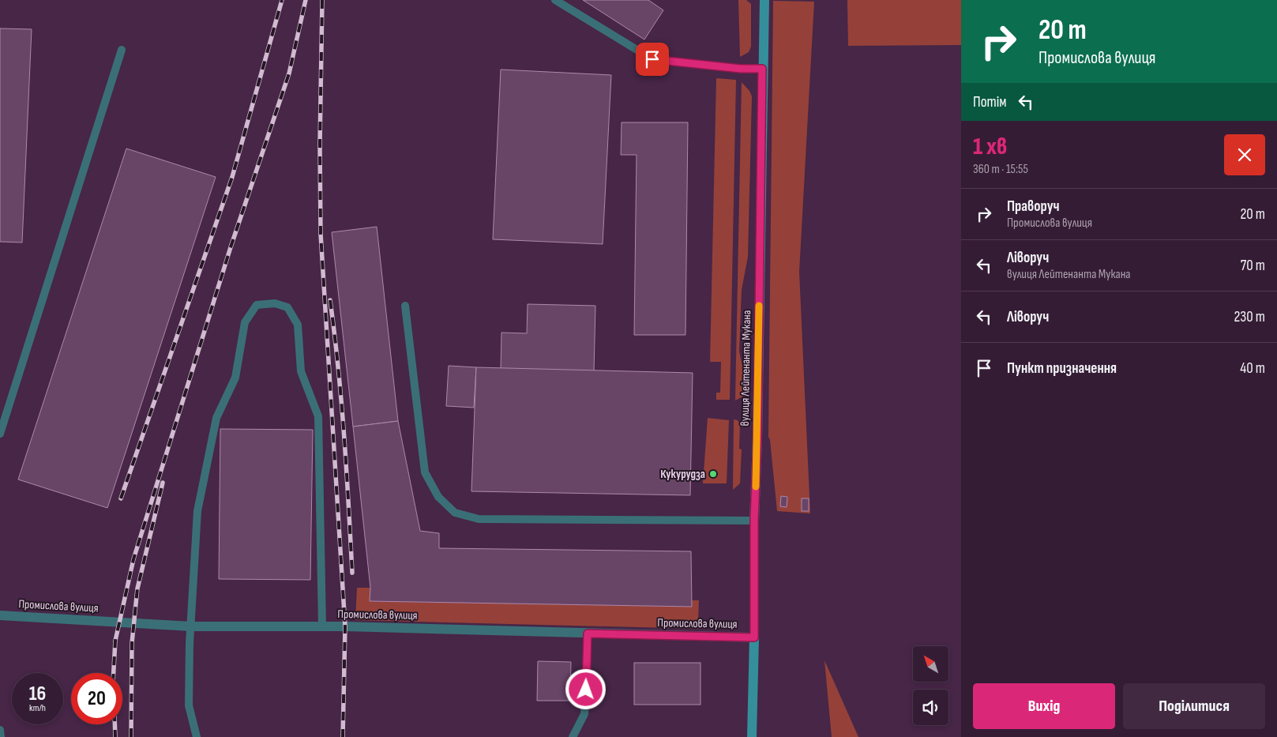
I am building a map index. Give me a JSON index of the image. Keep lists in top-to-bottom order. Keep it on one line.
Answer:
{"streets":{"main road":["вулиця Лейтенанта Мукана"],"street":["Промислова вулиця"]},"crossings":[["вулиця Лейтенанта Мукана","Промислова вулиця"]],"places":["Кукурудза"],"north":"top left","page":{"turn":["20 m","Промислова вулиця"],"then":"Потім","heading":["1 хв","360 m · 15:55"],"list":[{"name":"Праворуч","note":"Промислова вулиця","value":"20 m"},{"name":"Ліворуч","note":"вулиця Лейтенанта Мукана","value":"70 m"},{"name":"Ліворуч","value":"230 m"},{"name":"Пункт призначення","value":"40 m"}],"speed":"16 km/h","limit":"20","buttons":["Вихід","Поділитися"]}}
